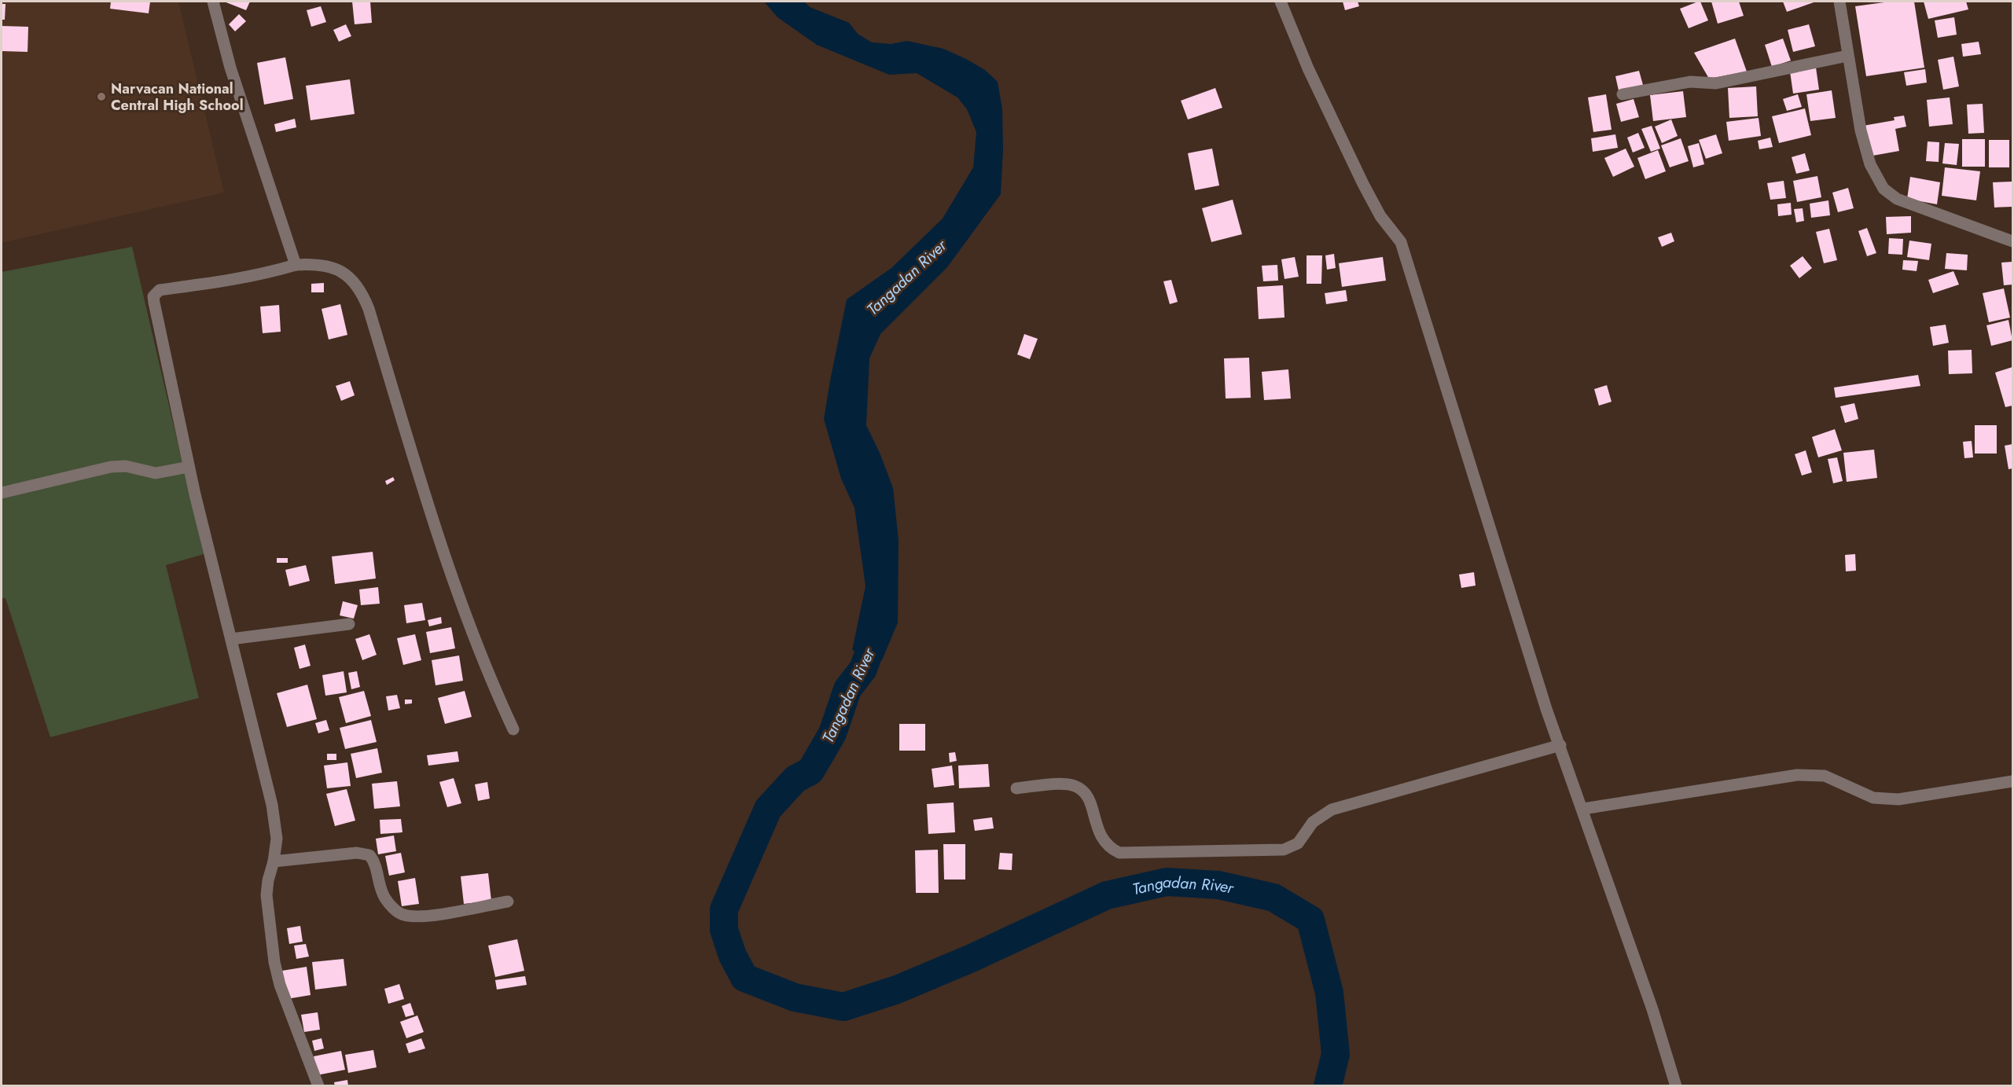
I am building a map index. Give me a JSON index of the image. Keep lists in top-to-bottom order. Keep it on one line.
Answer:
{"water":["Tangadan River"],"places":["Narvacan National Central High School"]}
